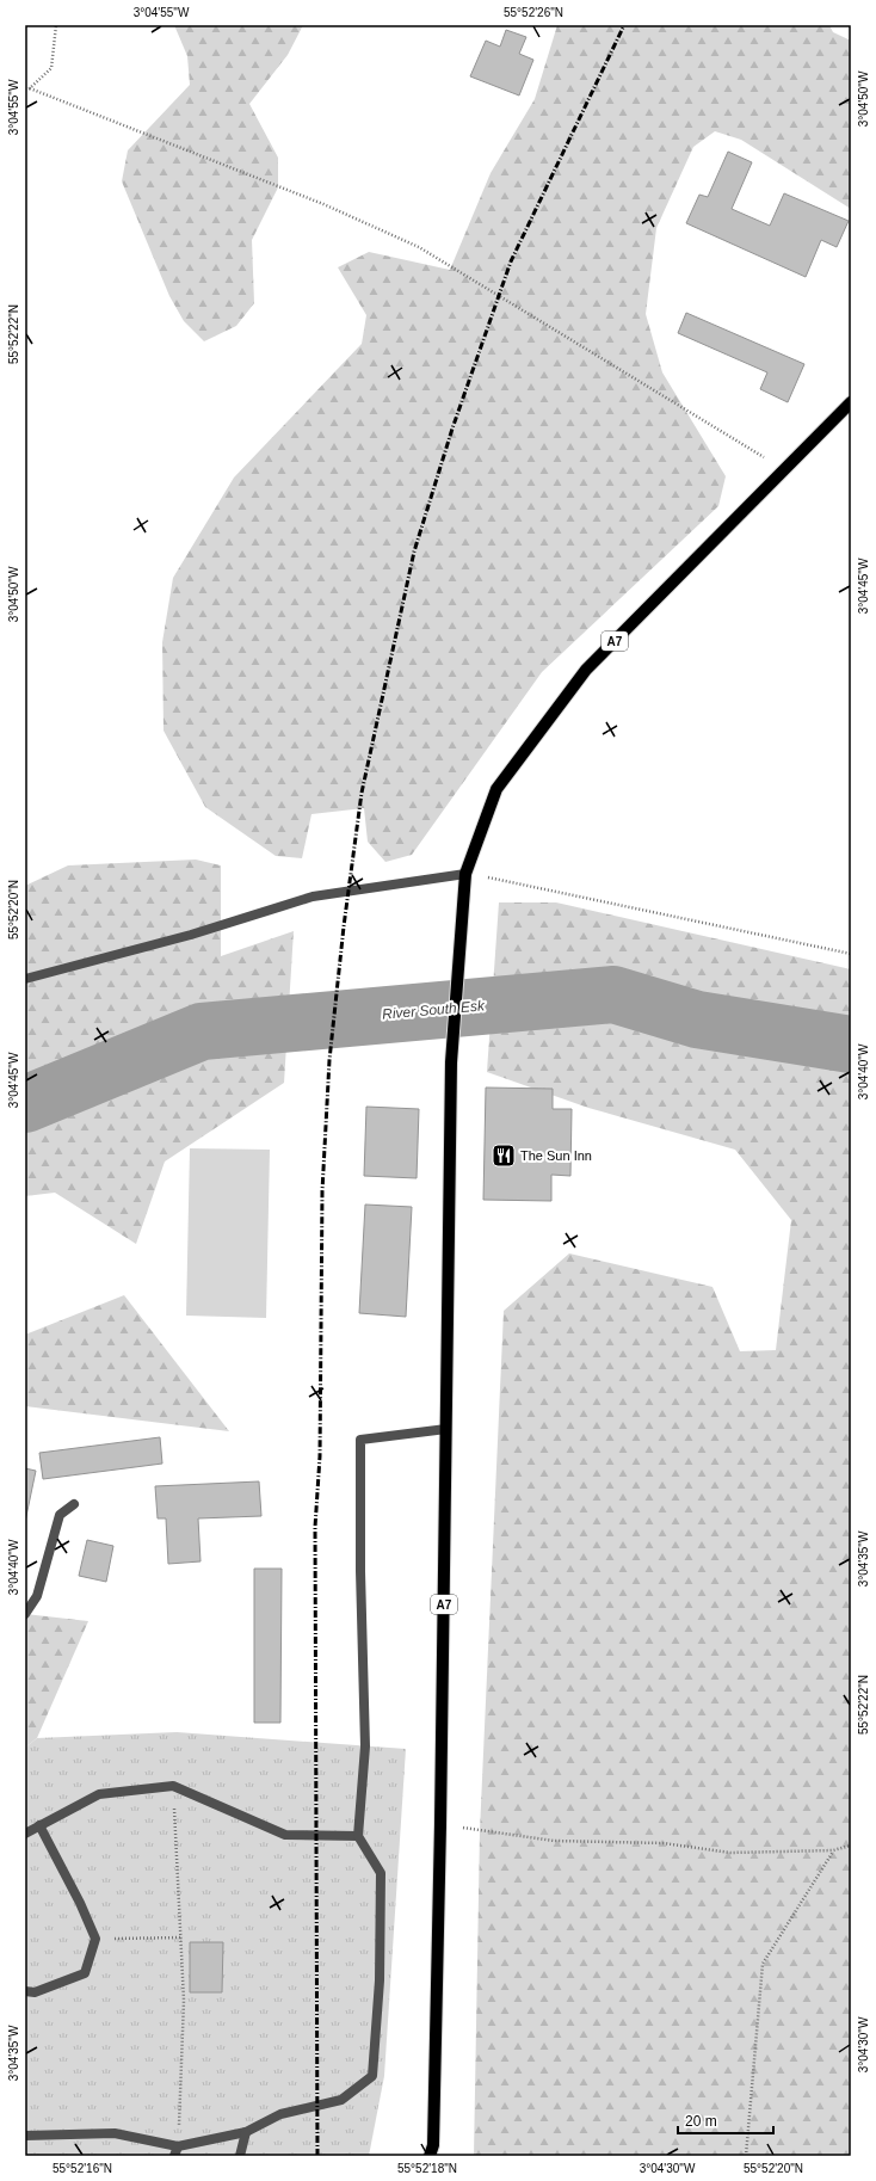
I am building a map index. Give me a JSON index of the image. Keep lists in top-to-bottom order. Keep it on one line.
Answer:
{"streets":{"main road":["A7"]},"water":["River South Esk"],"places":{"restaurant":["The Sun Inn"]},"scale_bar":"20 m","coordinates":["3°04'55\"W","55°52'26\"N","3°04'50\"W","55°52'22\"N","3°04'45\"W","55°52'20\"N","3°04'40\"W","3°04'35\"W","3°04'30\"W","55°52'16\"N","55°52'18\"N"]}
